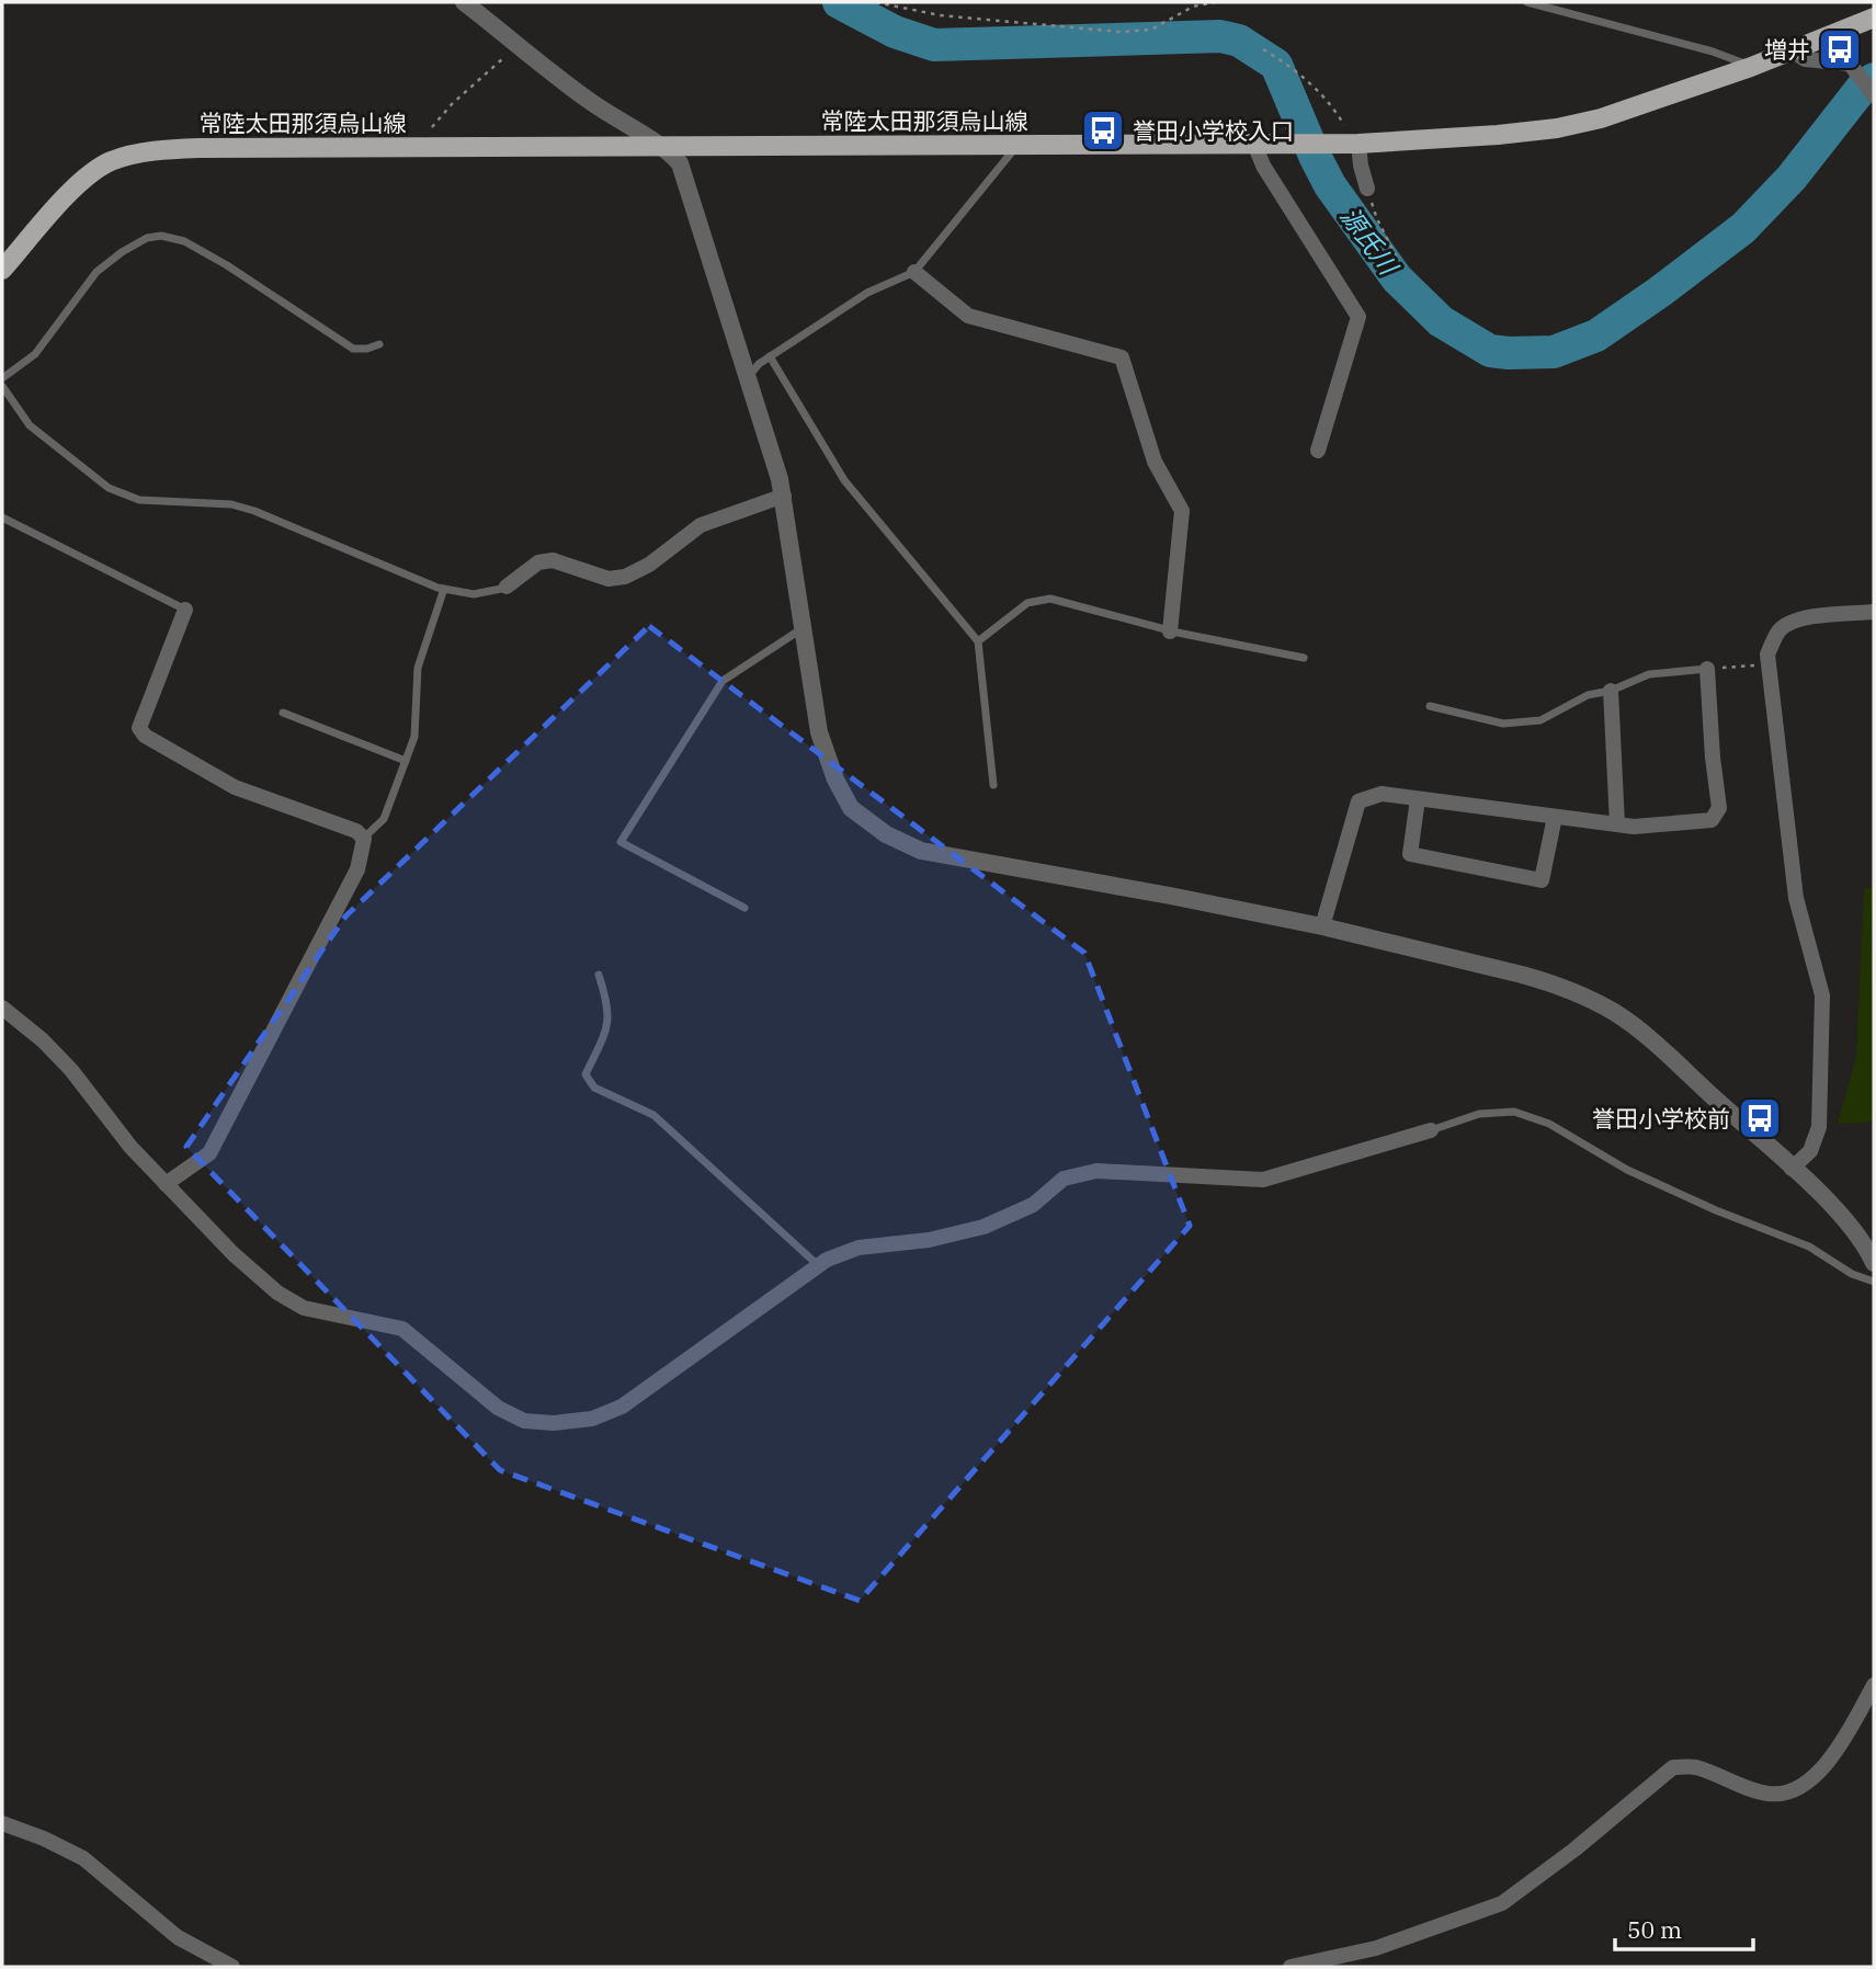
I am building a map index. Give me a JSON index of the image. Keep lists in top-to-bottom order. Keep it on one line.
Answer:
{"streets":{"main road":["常陸太田那須烏山線"]},"water":["源氏川"],"places":{"bus stop":["増井","誉田小学校入口","誉田小学校前"]},"scale_bar":"50 m"}
